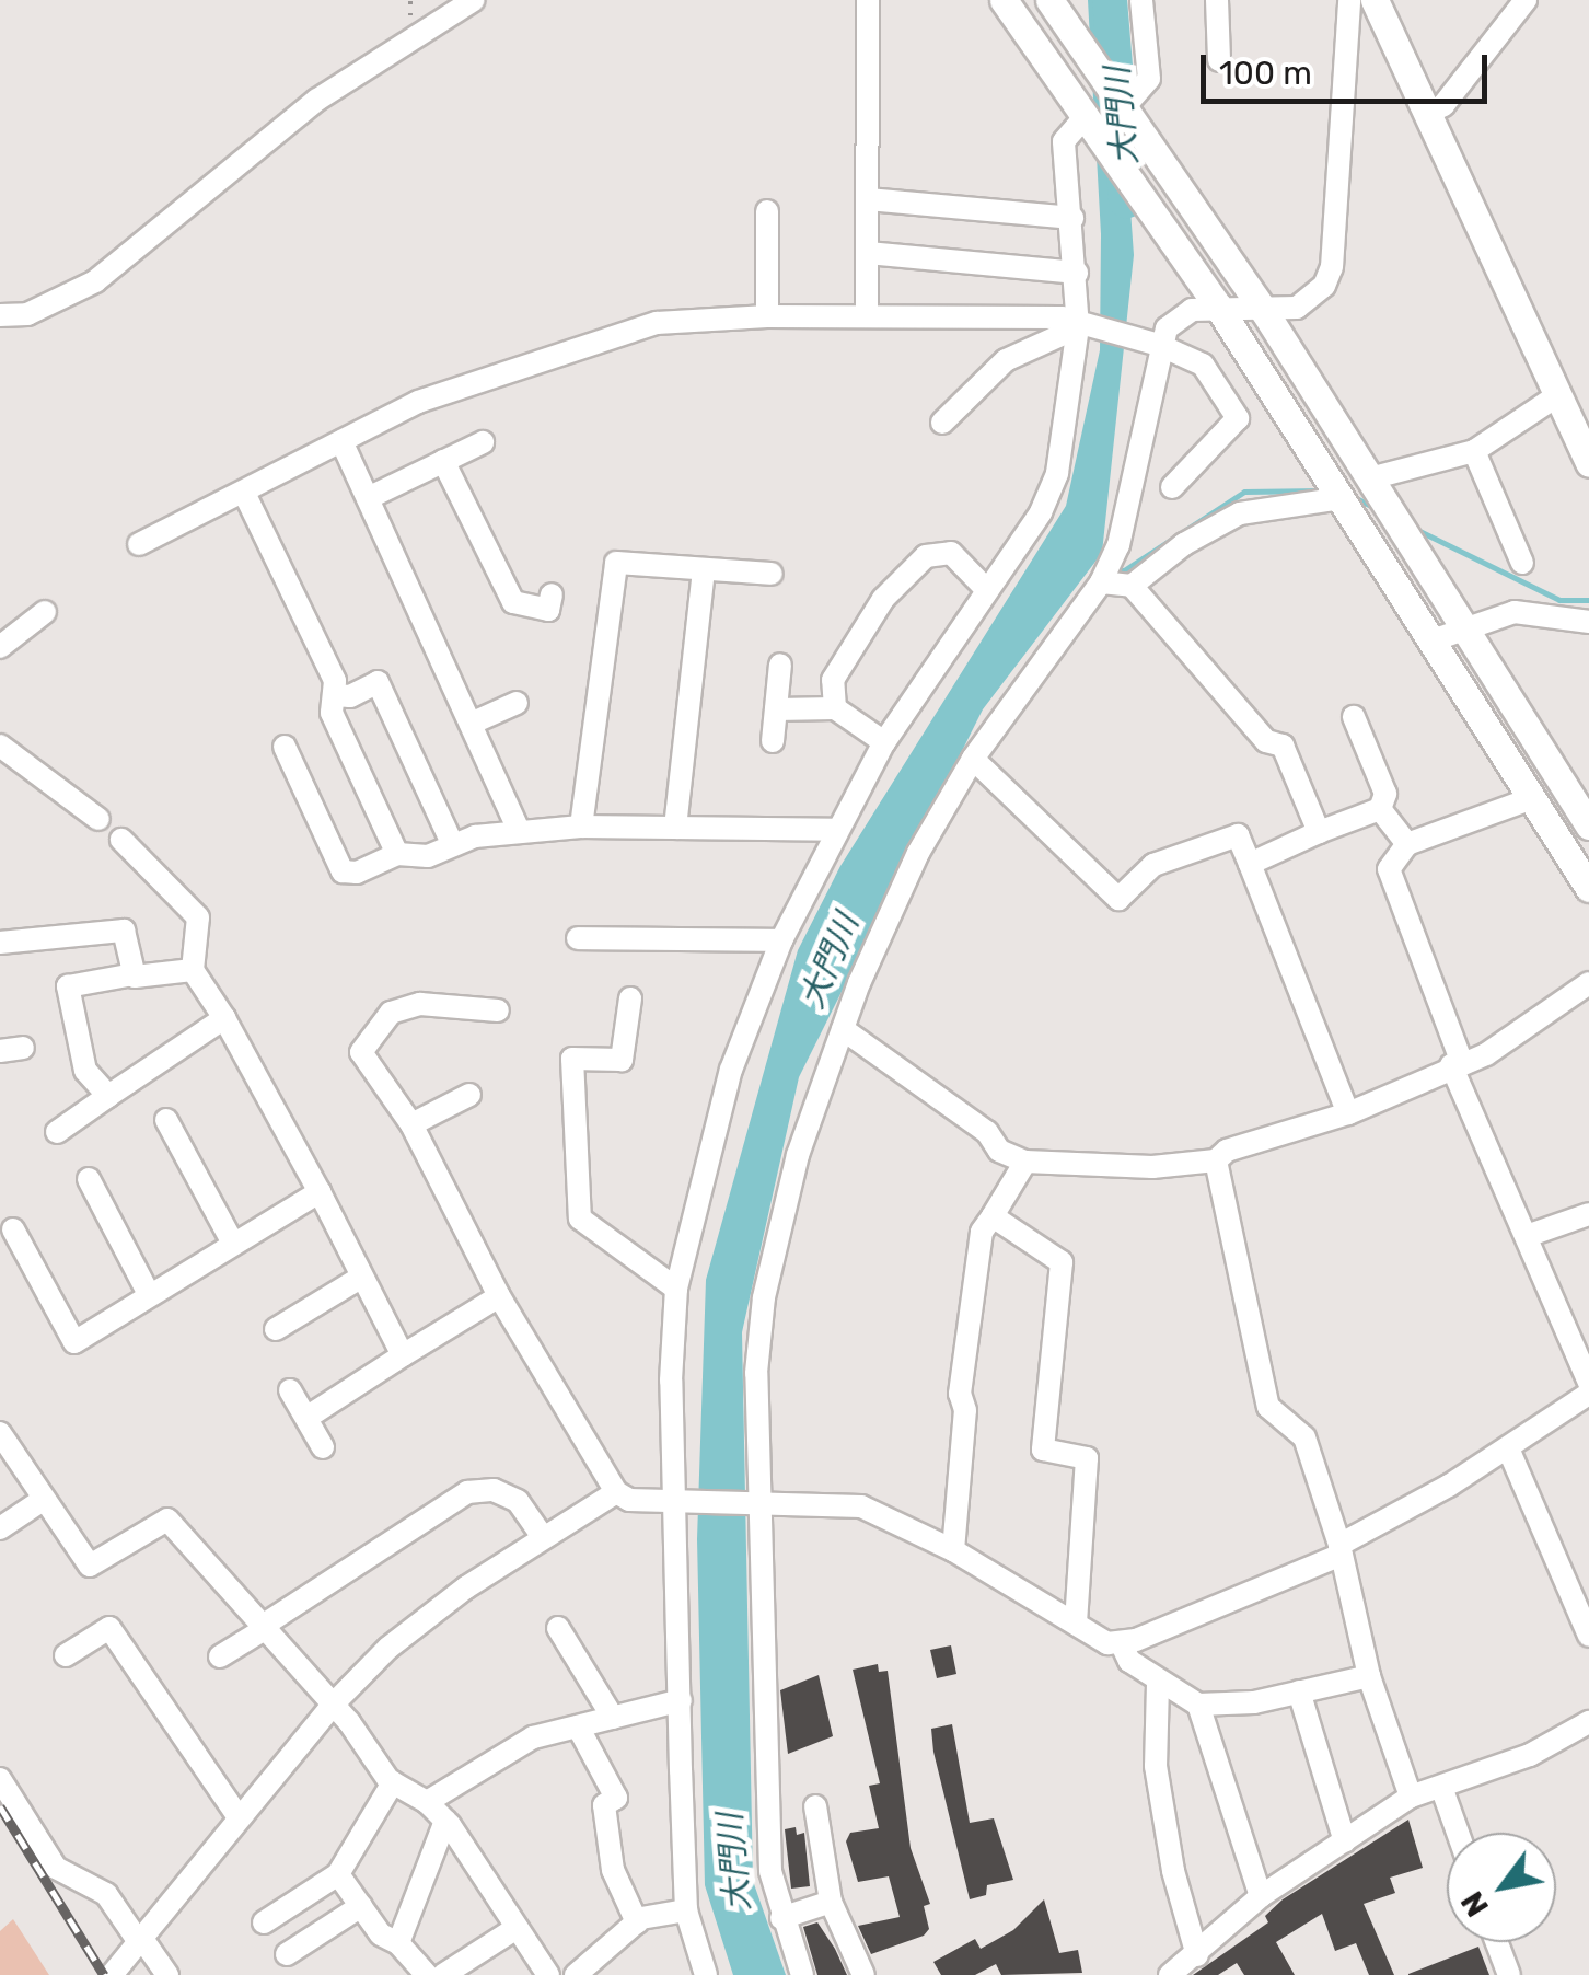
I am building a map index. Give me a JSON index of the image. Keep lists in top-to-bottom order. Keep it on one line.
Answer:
{"water":["大門川"],"scale_bar":"100 m","north":"bottom left"}
